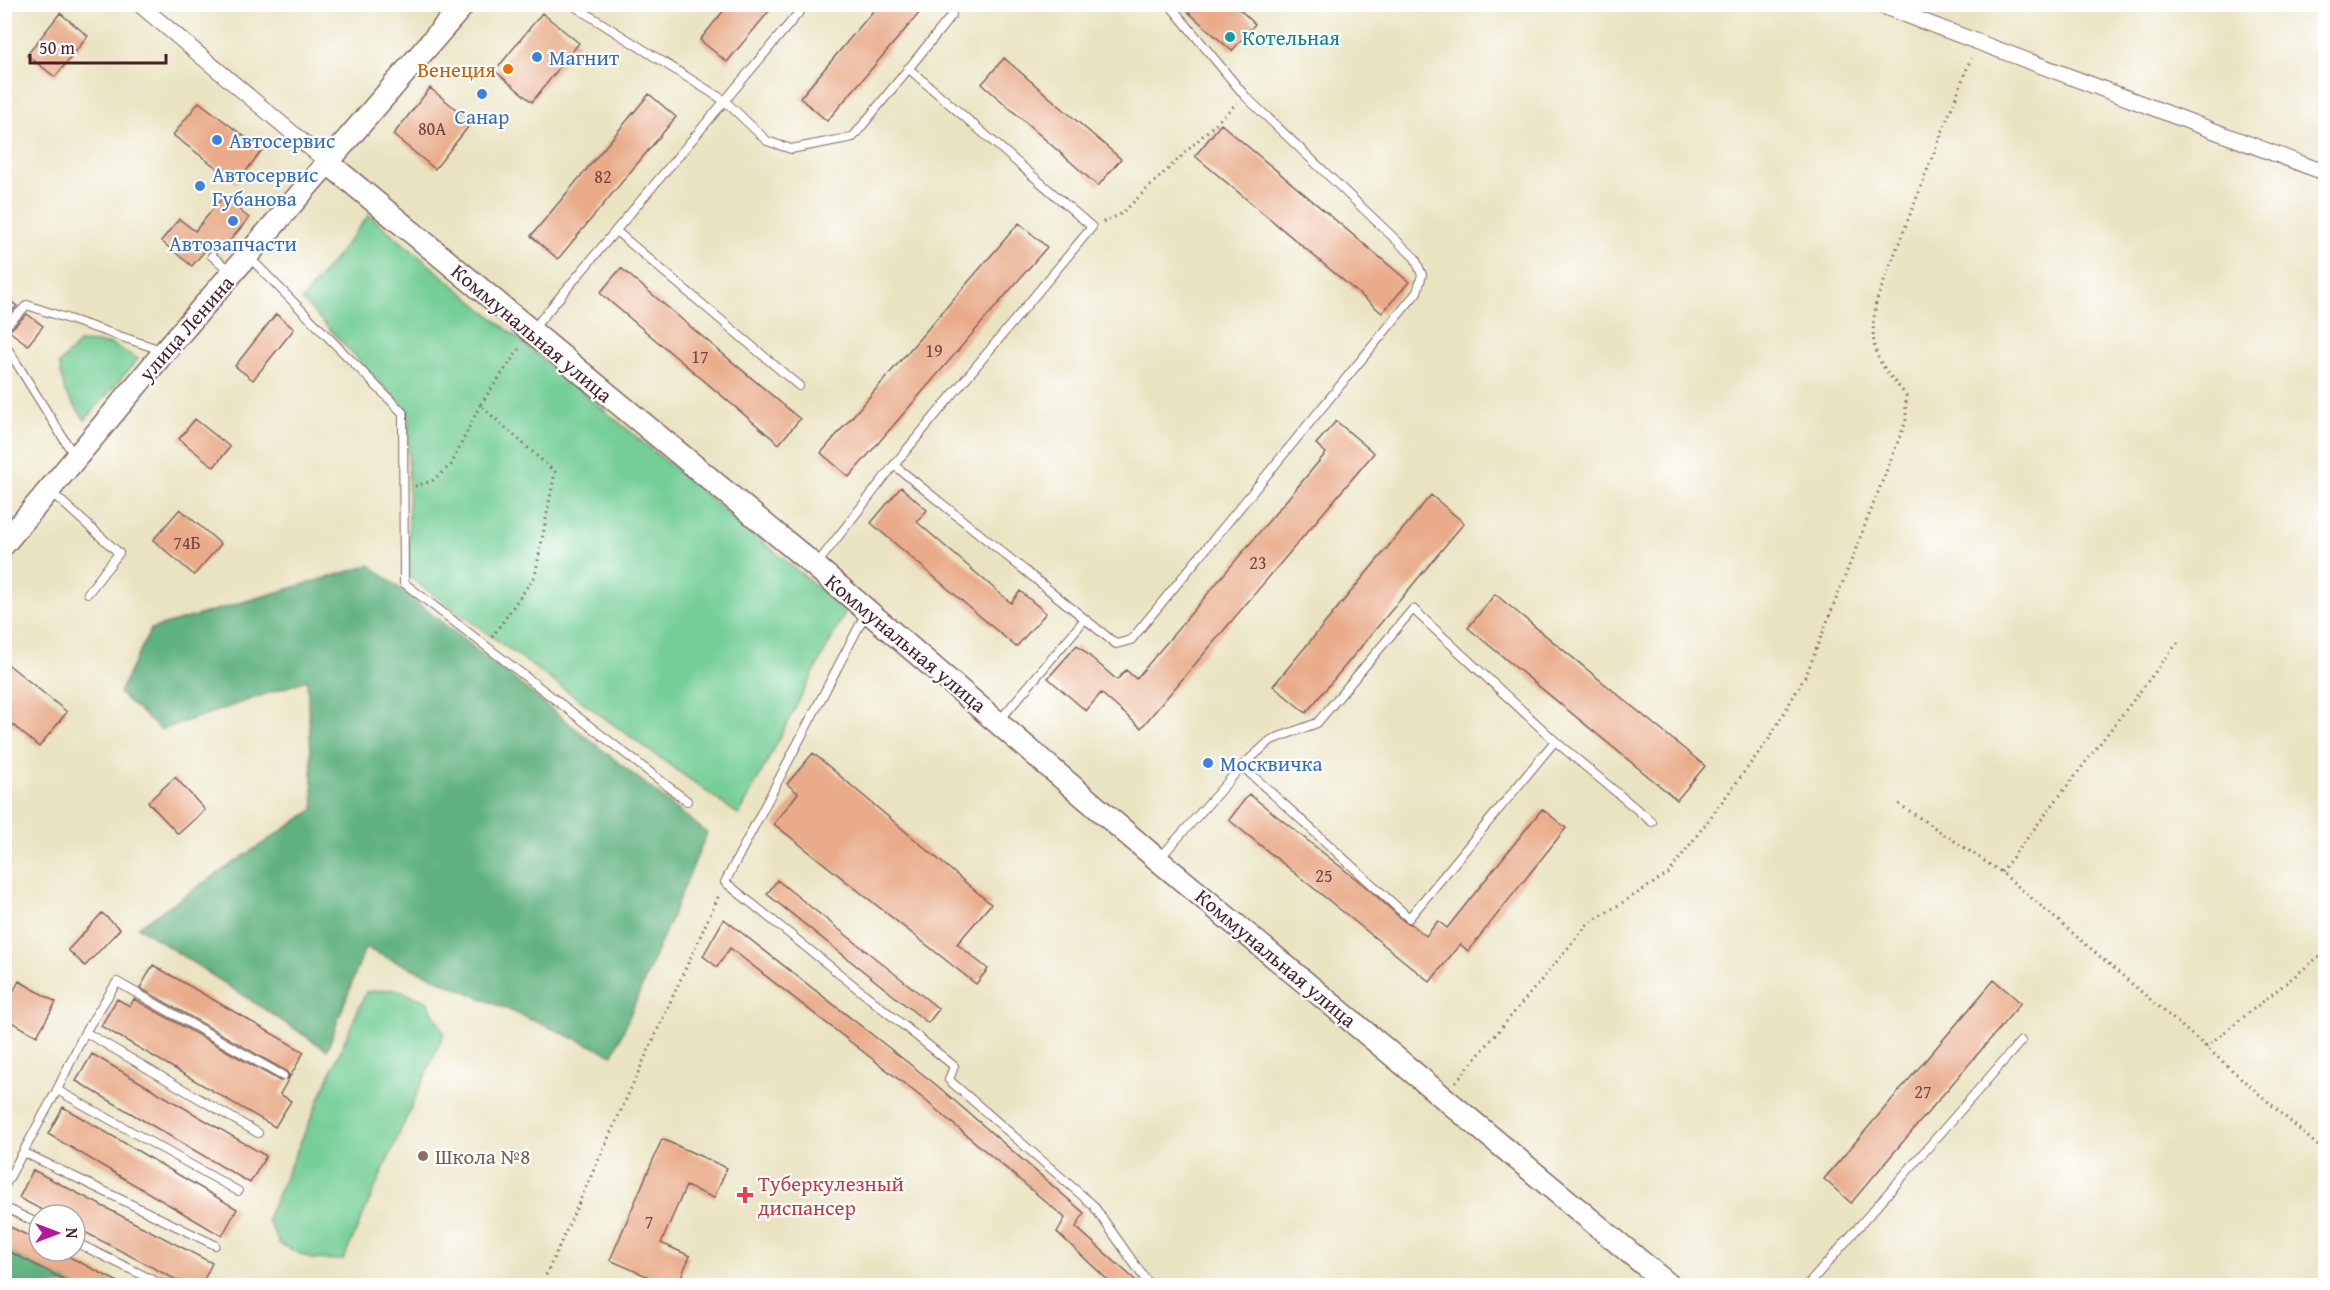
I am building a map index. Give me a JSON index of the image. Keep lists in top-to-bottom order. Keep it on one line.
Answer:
{"streets":{"street":["улица Ленина","Коммунальная улица"]},"crossings":[["улица Ленина","Коммунальная улица"]],"places":{"other":["Котельная","Магнит","Венеция","Санар","Автосервис","Автосервис Губанова","Автозапчасти","Москвичка","Школа №8"],"health":["Туберкулезный диспансер"]},"house_numbers":["80А","82","19","17","74Б","23","25","27","7"],"scale_bar":"50 m","north":"right"}
